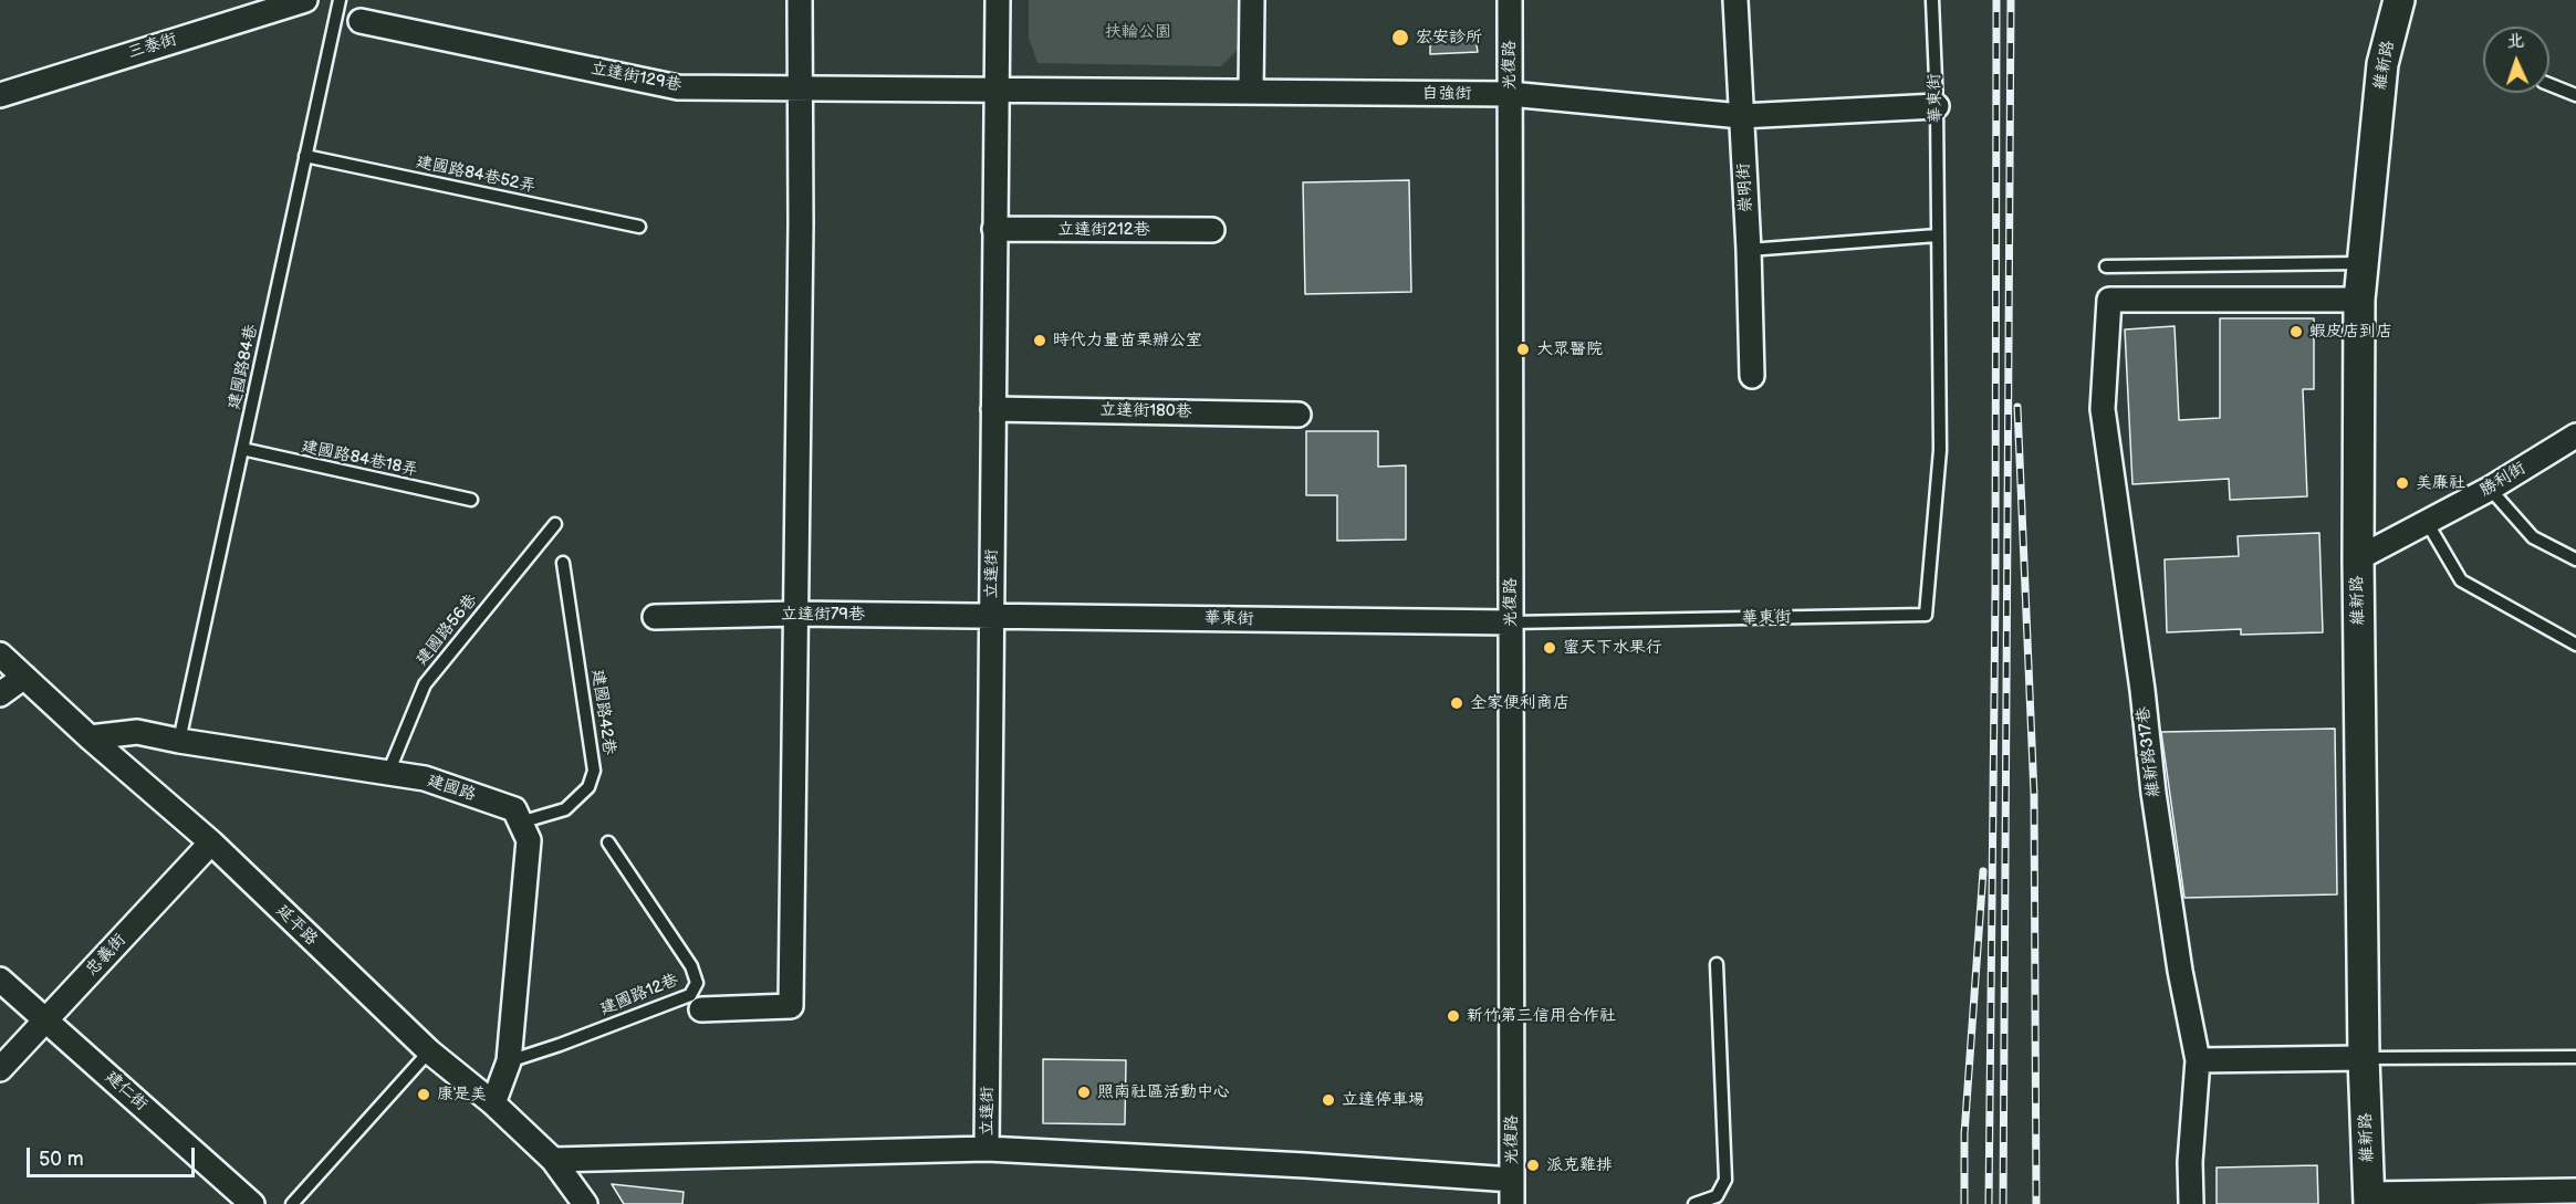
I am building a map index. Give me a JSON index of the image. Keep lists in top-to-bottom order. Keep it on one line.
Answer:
{"streets":{"street":["三泰街","光復路","維新路","立達街129巷","自強街","華東街","崇明街","立達街212巷","立達街180巷","勝利街","立達街","立達街79巷","維新路317巷","建國路","延平路","忠義街","建仁街"],"lane":["建國路84巷52弄","建國路84巷","建國路84巷18弄","建國路56巷","建國路42巷","建國路12巷"]},"crossings":[["光復路","自強街"],["光復路","華東街"],["光復路","立達街"],["維新路","勝利街"],["維新路","維新路317巷"],["立達街129巷","自強街"],["立達街129巷","立達街"],["自強街","華東街"],["自強街","崇明街"],["自強街","立達街"],["華東街","立達街"],["華東街","立達街79巷"],["建國路84巷52弄","建國路84巷"],["立達街212巷","立達街"],["建國路84巷","建國路84巷18弄"],["建國路84巷","建國路"],["立達街180巷","立達街"],["立達街","立達街79巷"],["立達街","延平路"],["建國路56巷","建國路"],["建國路42巷","建國路"],["建國路","延平路"],["延平路","忠義街"],["忠義街","建仁街"]],"parks":["扶輪公園"],"places":["宏安診所","蝦皮店到店","時代力量苗栗辦公室","大眾醫院","美廉社","蜜天下水果行","全家便利商店","新竹第三信用合作社","照南社區活動中心","康是美","立達停車場","派克雞排"],"scale_bar":"50 m","north":"top"}
